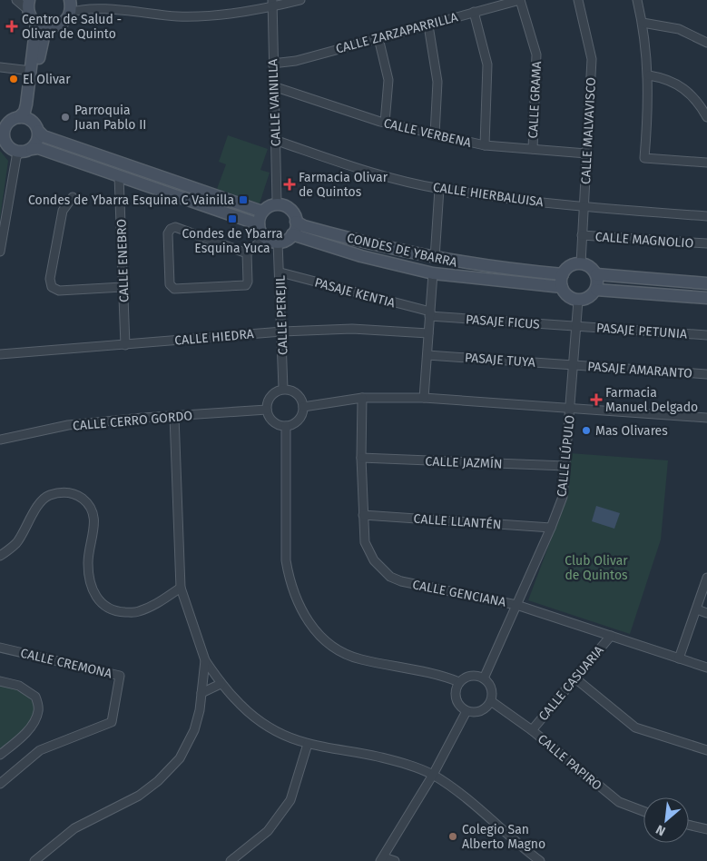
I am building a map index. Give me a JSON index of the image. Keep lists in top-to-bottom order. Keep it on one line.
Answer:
{"streets":{"main road":["CONDES DE YBARRA"],"street":["CALLE ZARZAPARRILLA","CALLE GRAMA","CALLE VAINILLA","CALLE MALVAVISCO","CALLE VERBENA","CALLE HIERBALUISA","CALLE MAGNOLIO","CALLE ENEBRO","PASAJE KENTIA","CALLE PEREJIL","PASAJE FICUS","PASAJE PETUNIA","CALLE HIEDRA","PASAJE TUYA","PASAJE AMARANTO","CALLE CERRO GORDO","CALLE LÚPULO","CALLE JAZMÍN","CALLE LLANTÉN","CALLE GENCIANA","CALLE CREMONA","CALLE CASUARIA","CALLE PAPIRO"]},"crossings":[["CALLE ZARZAPARRILLA","CALLE GRAMA"],["CALLE ZARZAPARRILLA","CALLE VAINILLA"],["CALLE GRAMA","CALLE VERBENA"],["CALLE VAINILLA","CALLE VERBENA"],["CALLE VAINILLA","CALLE HIERBALUISA"],["CALLE VAINILLA","CONDES DE YBARRA"],["CALLE VAINILLA","CALLE PEREJIL"],["CALLE MALVAVISCO","CALLE VERBENA"],["CALLE MALVAVISCO","CALLE HIERBALUISA"],["CALLE MALVAVISCO","CALLE MAGNOLIO"],["CALLE MALVAVISCO","CONDES DE YBARRA"],["CALLE MALVAVISCO","CALLE LÚPULO"],["CONDES DE YBARRA","CALLE PEREJIL"],["CONDES DE YBARRA","CALLE LÚPULO"],["CALLE ENEBRO","CALLE HIEDRA"],["PASAJE KENTIA","CALLE PEREJIL"],["PASAJE KENTIA","PASAJE FICUS"],["CALLE PEREJIL","CALLE HIEDRA"],["CALLE PEREJIL","CALLE CERRO GORDO"],["PASAJE FICUS","PASAJE PETUNIA"],["PASAJE FICUS","CALLE LÚPULO"],["PASAJE PETUNIA","CALLE LÚPULO"],["PASAJE TUYA","PASAJE AMARANTO"],["PASAJE TUYA","CALLE LÚPULO"],["PASAJE AMARANTO","CALLE LÚPULO"],["CALLE LÚPULO","CALLE JAZMÍN"],["CALLE LÚPULO","CALLE LLANTÉN"],["CALLE LÚPULO","CALLE GENCIANA"],["CALLE LÚPULO","CALLE PAPIRO"],["CALLE JAZMÍN","CALLE GENCIANA"],["CALLE LLANTÉN","CALLE GENCIANA"],["CALLE GENCIANA","CALLE CASUARIA"],["CALLE CASUARIA","CALLE PAPIRO"]],"parks":["Club Olivar de Quintos"],"places":{"health":["Centro de Salud - Olivar de Quinto","Farmacia Olivar de Quintos","Farmacia Manuel Delgado"],"other":["El Olivar","Parroquia Juan Pablo II","Mas Olivares","Colegio San Alberto Magno"],"transit":["Condes de Ybarra Esquina C Vainilla","Condes de Ybarra Esquina Yuca"]},"north":"bottom left"}
